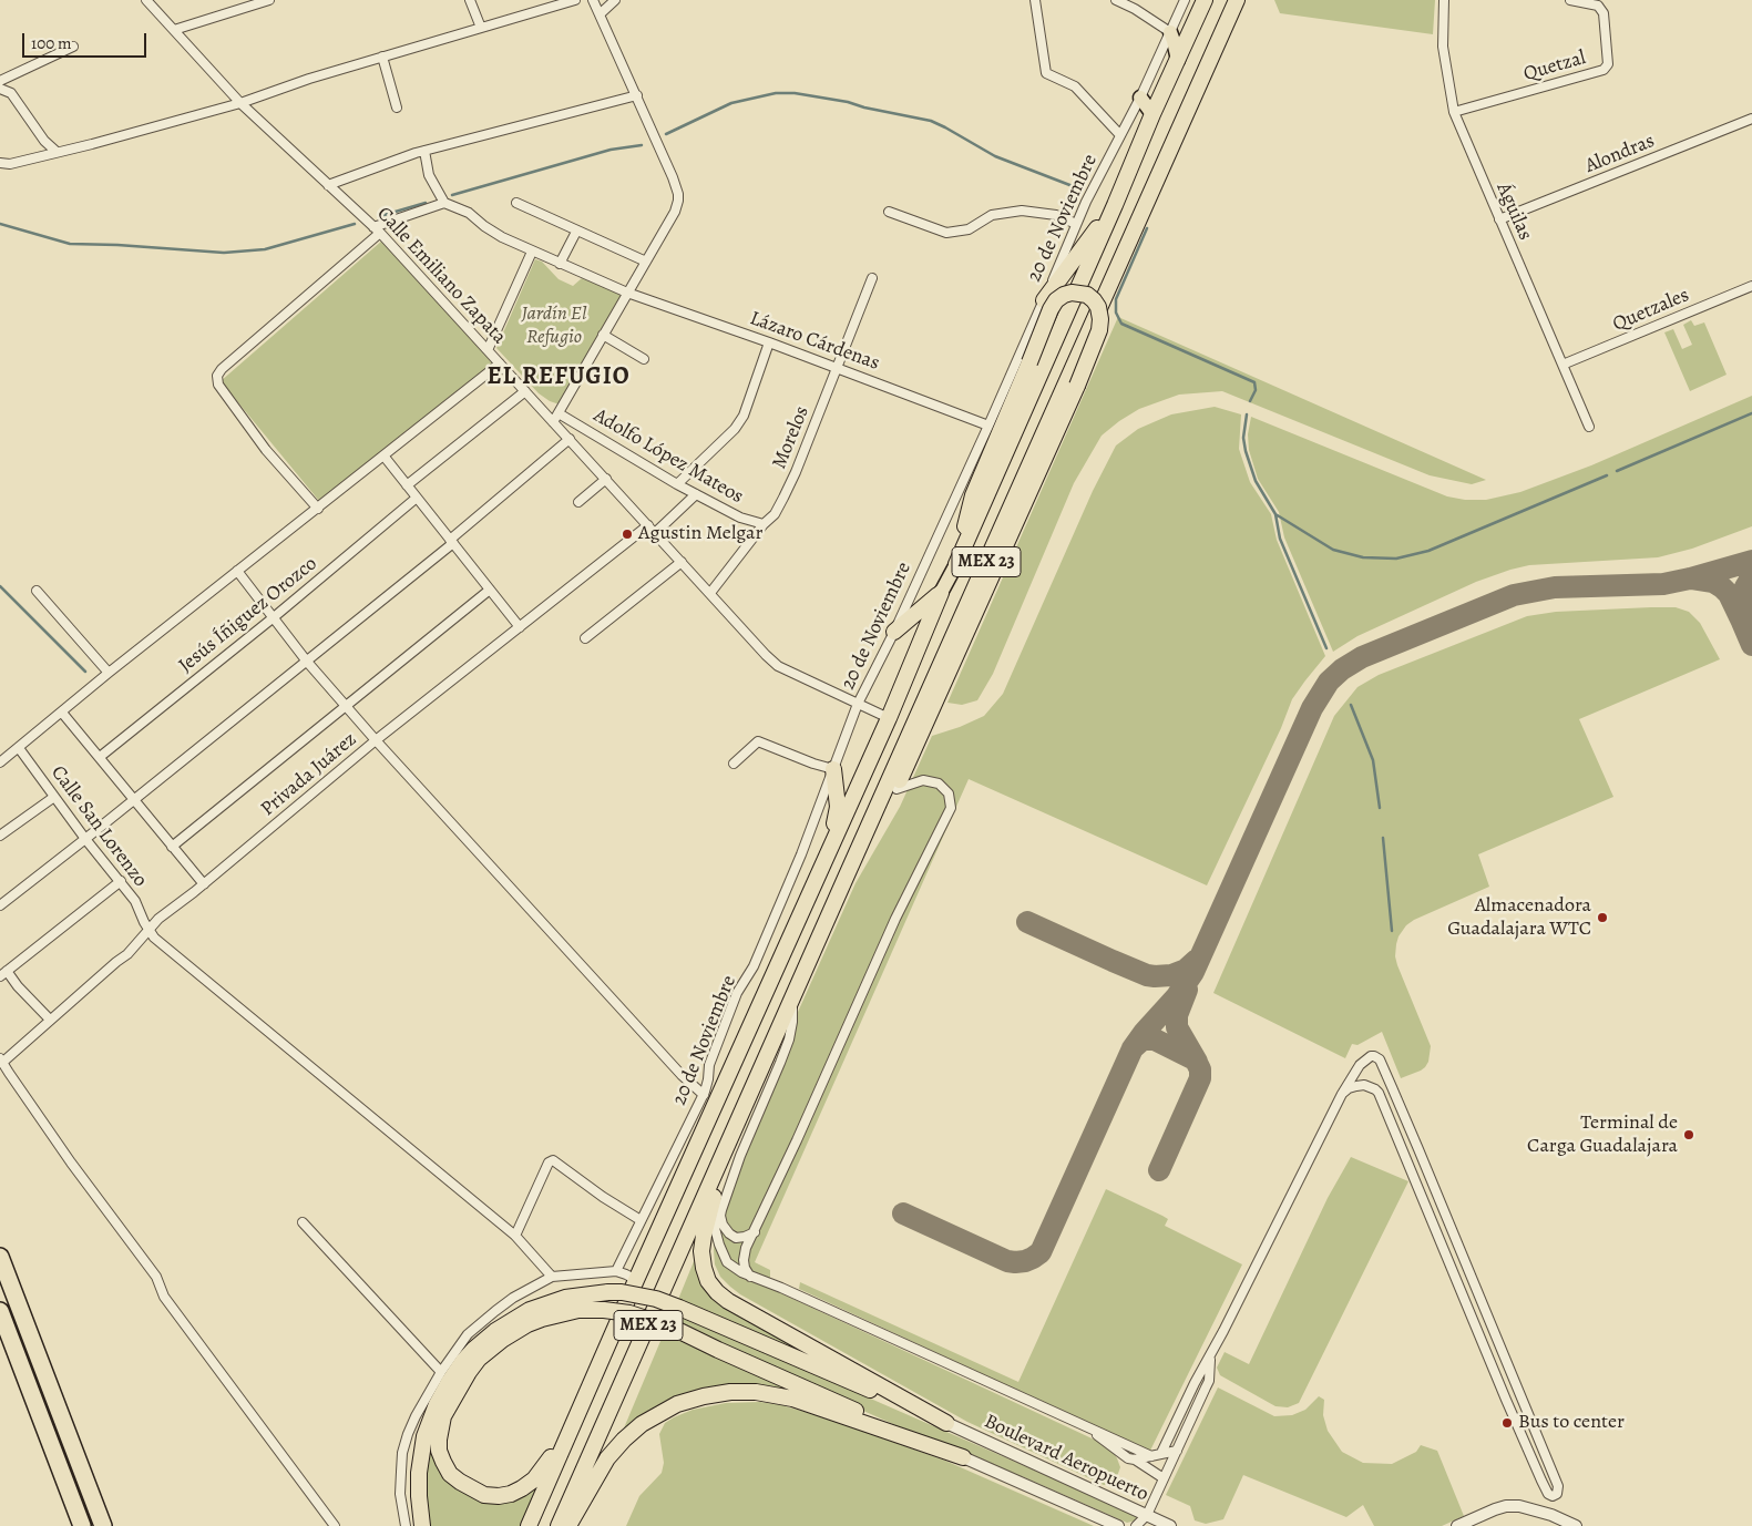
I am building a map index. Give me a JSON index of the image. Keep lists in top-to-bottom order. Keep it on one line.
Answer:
{"streets":{"highway":["MEX 23"],"street":["Quetzal","Alondras","Águilas","20 de Noviembre","Calle Emiliano Zapata","Quetzales","Lázaro Cárdenas","Morelos","Adolfo López Mateos","Jesús Íñiguez Orozco","Privada Juárez","Calle San Lorenzo","Boulevard Aeropuerto"]},"crossings":[["Quetzal","Águilas"],["Alondras","Águilas"],["Águilas","Quetzales"],["20 de Noviembre","Calle Emiliano Zapata"],["20 de Noviembre","Lázaro Cárdenas"],["Calle Emiliano Zapata","Morelos"],["Calle Emiliano Zapata","MEX 23"],["Calle Emiliano Zapata","Privada Juárez"],["Lázaro Cárdenas","Morelos"],["Morelos","Adolfo López Mateos"],["Privada Juárez","Calle San Lorenzo"]],"districts":["EL REFUGIO"],"parks":["Jardín El Refugio"],"places":["Agustin Melgar","Almacenadora Guadalajara WTC","Terminal de Carga Guadalajara","Bus to center"],"scale_bar":"100 m"}
